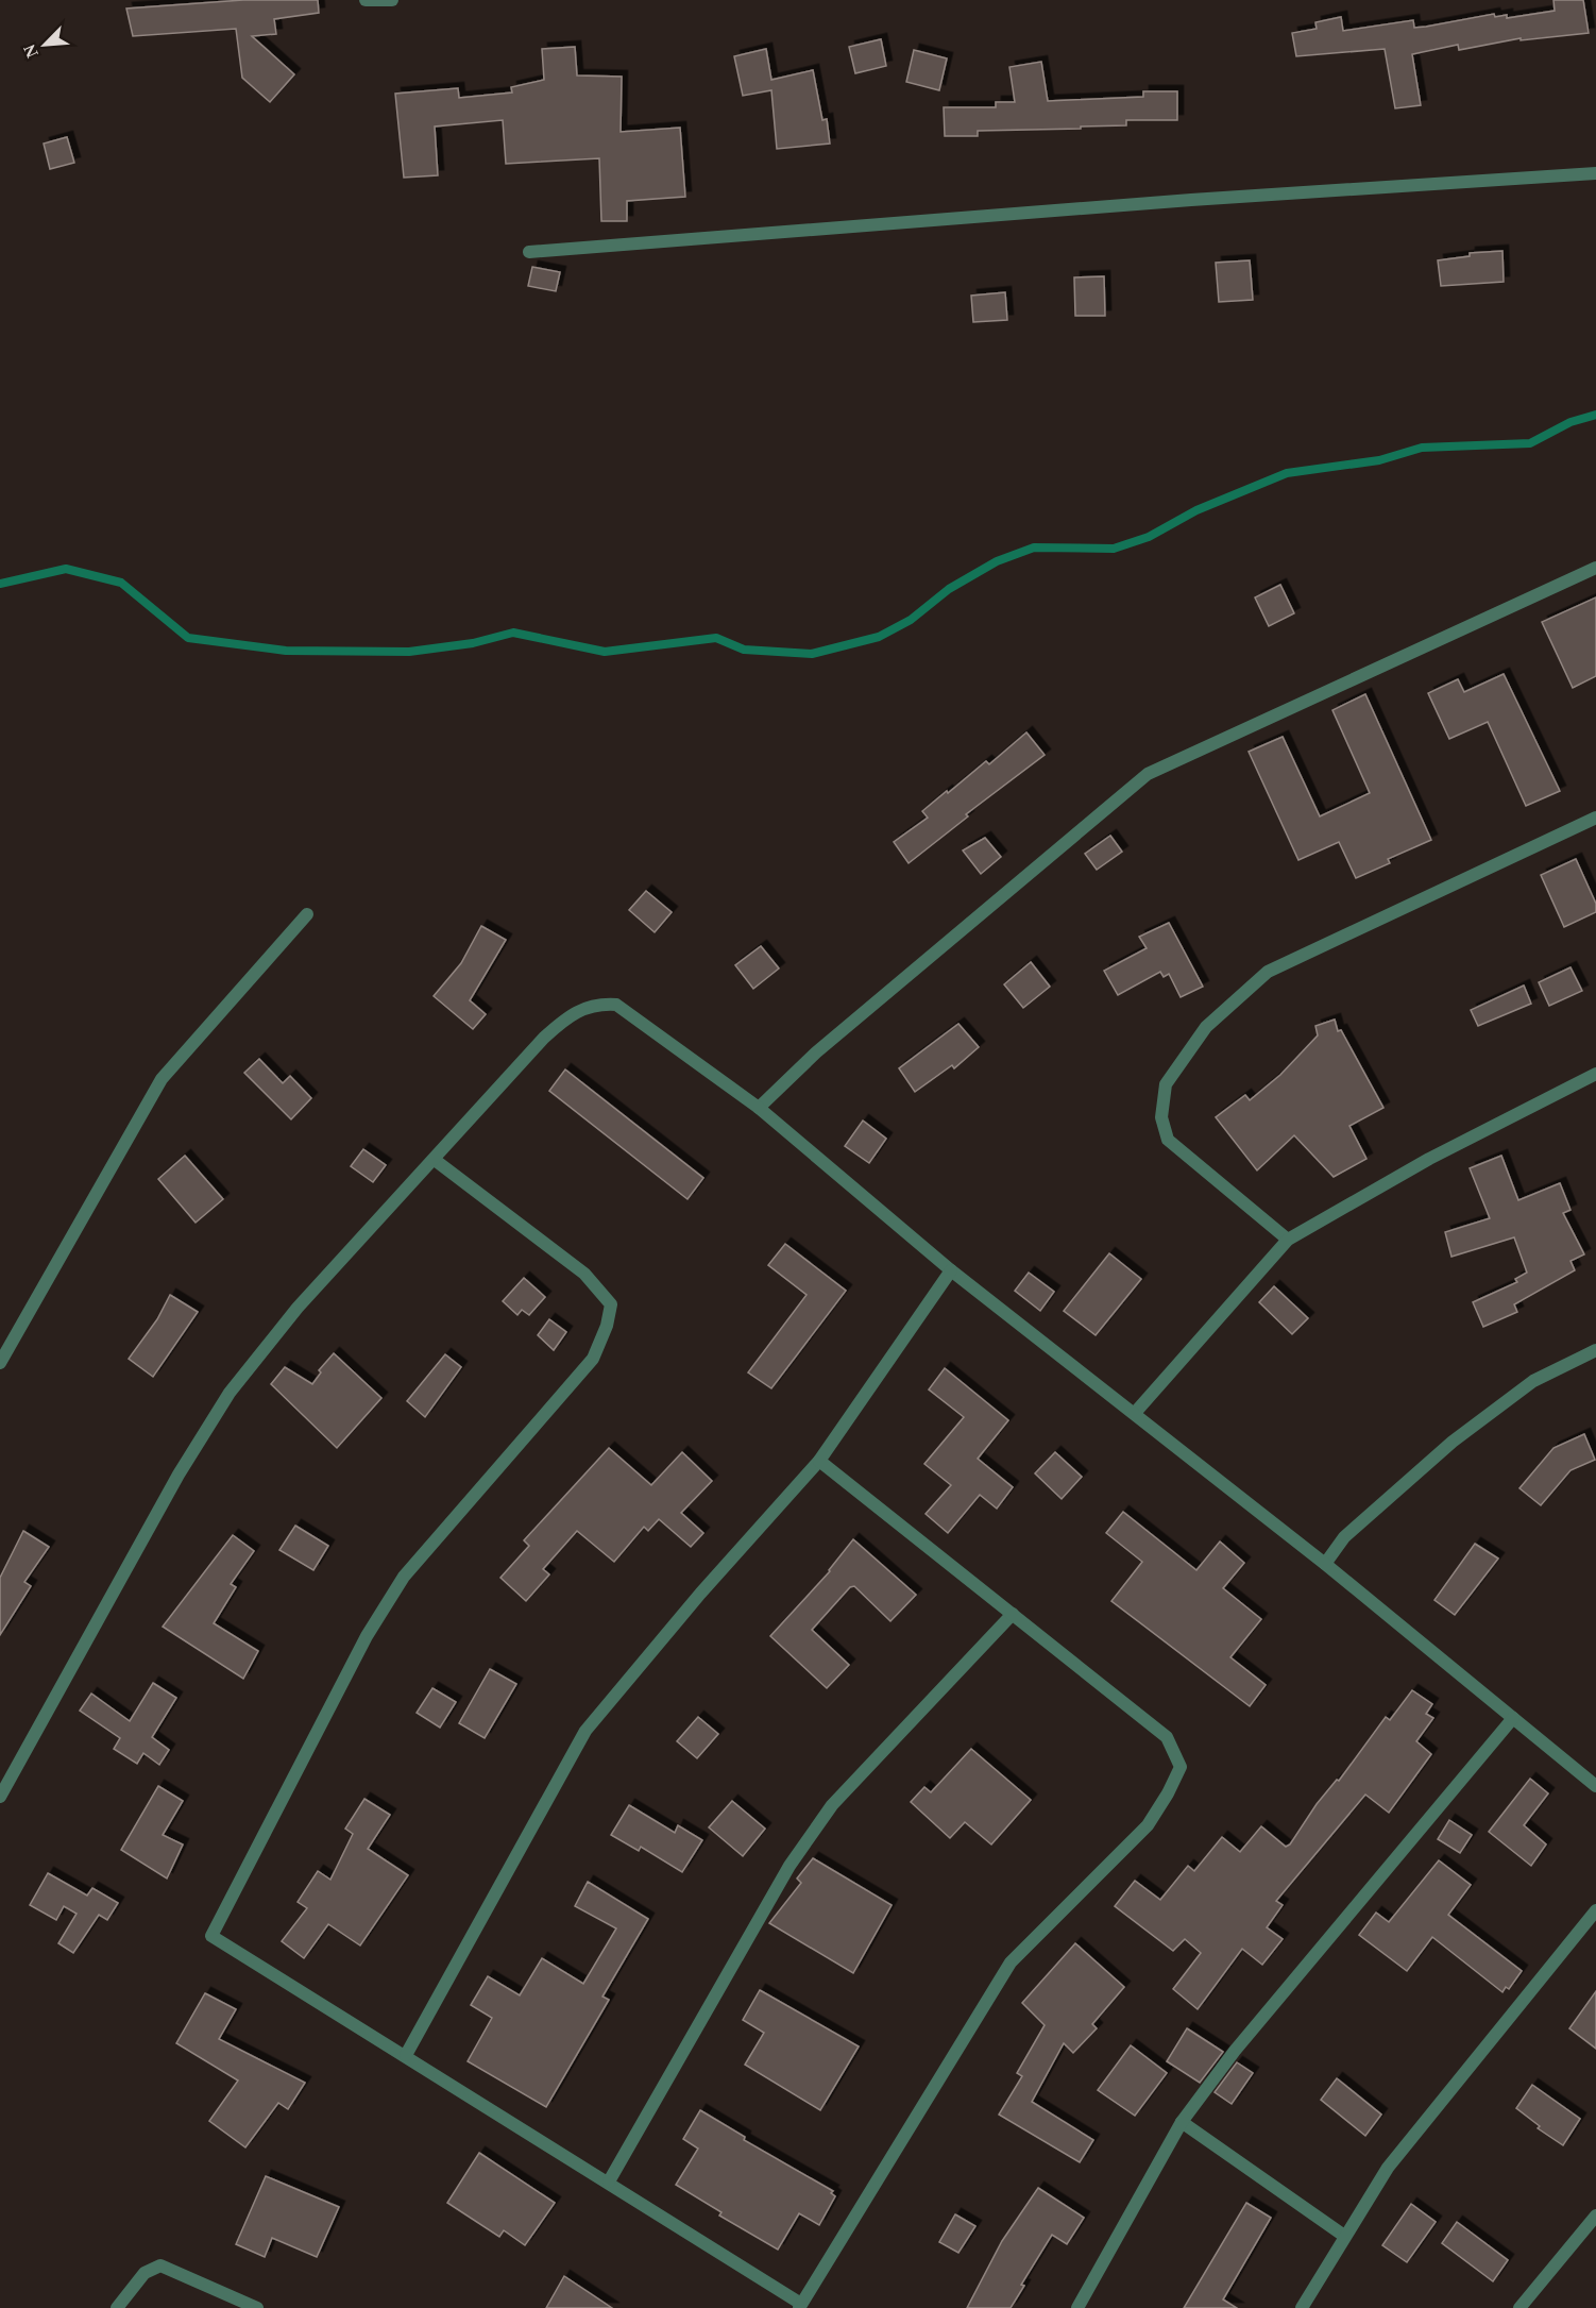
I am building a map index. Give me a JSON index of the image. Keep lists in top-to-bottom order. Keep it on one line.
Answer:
{"north":"bottom left"}
